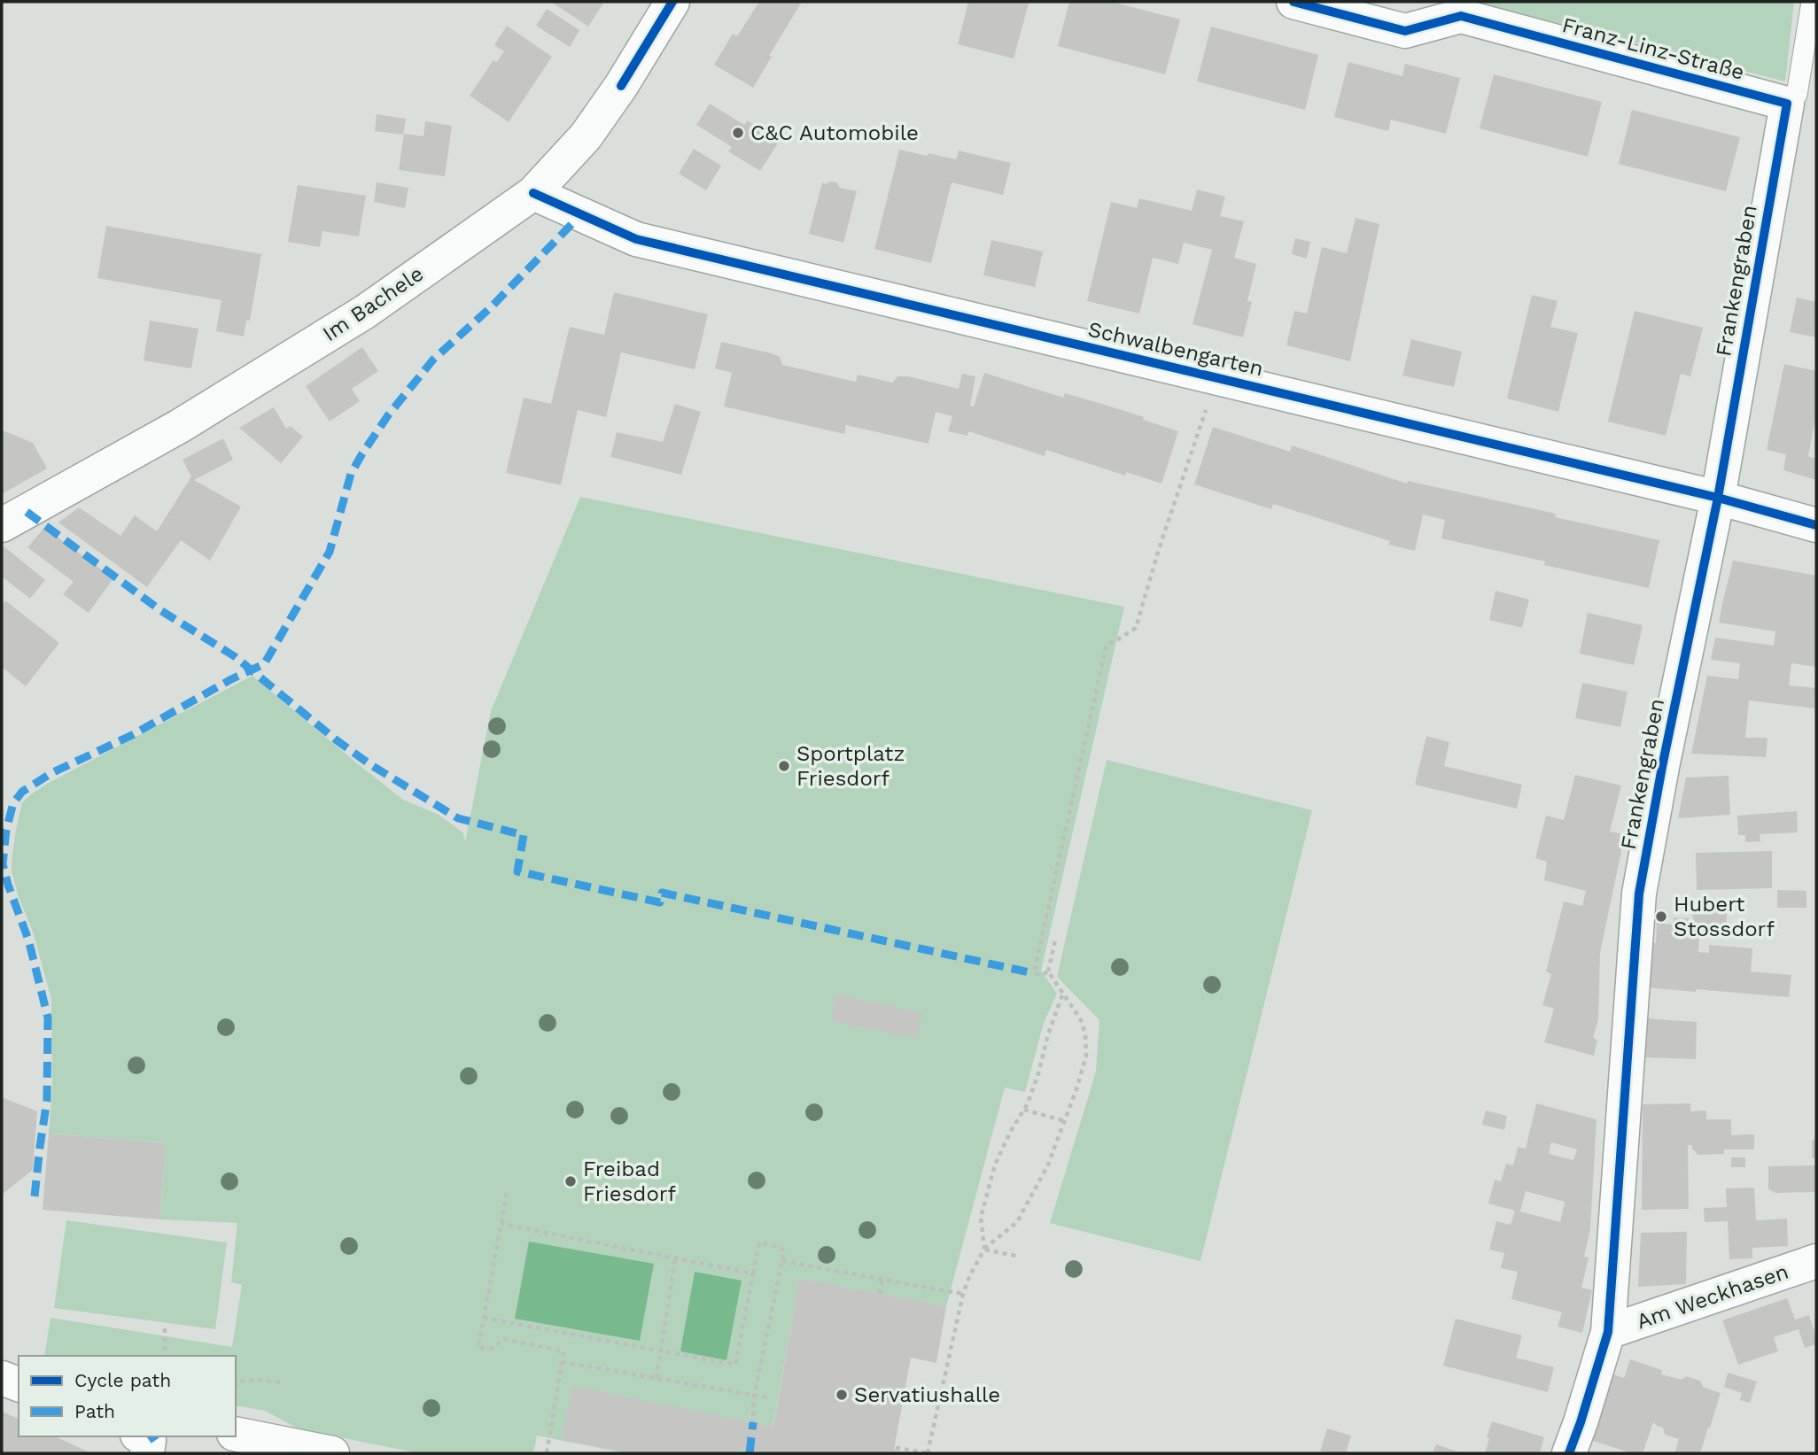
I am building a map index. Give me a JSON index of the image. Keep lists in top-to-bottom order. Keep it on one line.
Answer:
{"streets":{"street":["Franz-Linz-Straße","Frankengraben","Im Bachele","Schwalbengarten","Am Weckhasen"]},"crossings":[["Franz-Linz-Straße","Frankengraben"],["Frankengraben","Schwalbengarten"],["Frankengraben","Am Weckhasen"],["Im Bachele","Schwalbengarten"]],"places":["C&C Automobile","Sportplatz Friesdorf","Hubert Stossdorf","Freibad Friesdorf","Servatiushalle"],"legend":["Cycle path","Path"]}
